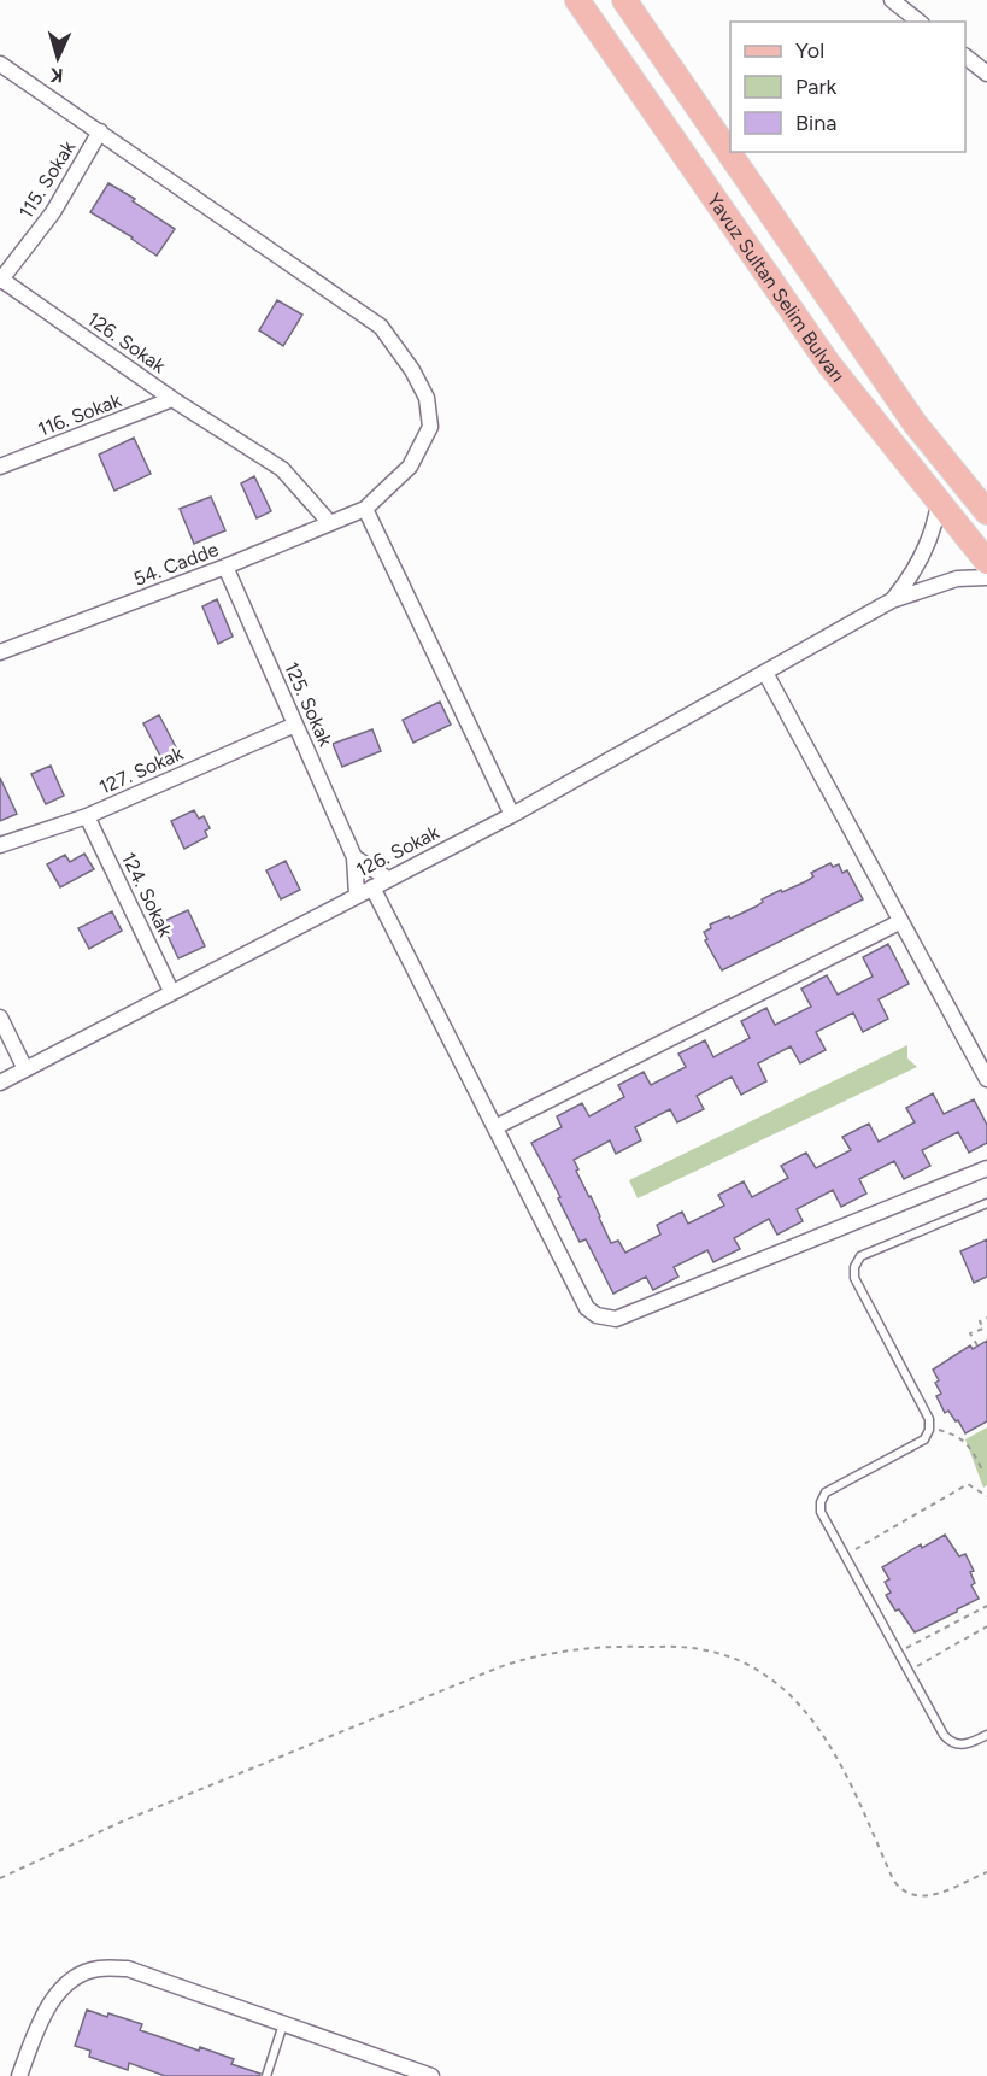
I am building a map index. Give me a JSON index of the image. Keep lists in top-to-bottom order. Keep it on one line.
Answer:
{"streets":{"main road":["Yavuz Sultan Selim Bulvarı"],"street":["115. Sokak","126. Sokak","116. Sokak","54. Cadde","125. Sokak","127. Sokak","124. Sokak"]},"crossings":[["115. Sokak","126. Sokak"],["126. Sokak","116. Sokak"],["126. Sokak","54. Cadde"],["126. Sokak","125. Sokak"],["126. Sokak","124. Sokak"],["54. Cadde","125. Sokak"],["125. Sokak","127. Sokak"],["127. Sokak","124. Sokak"]],"legend":["Yol","Park","Bina"],"north":"bottom"}
